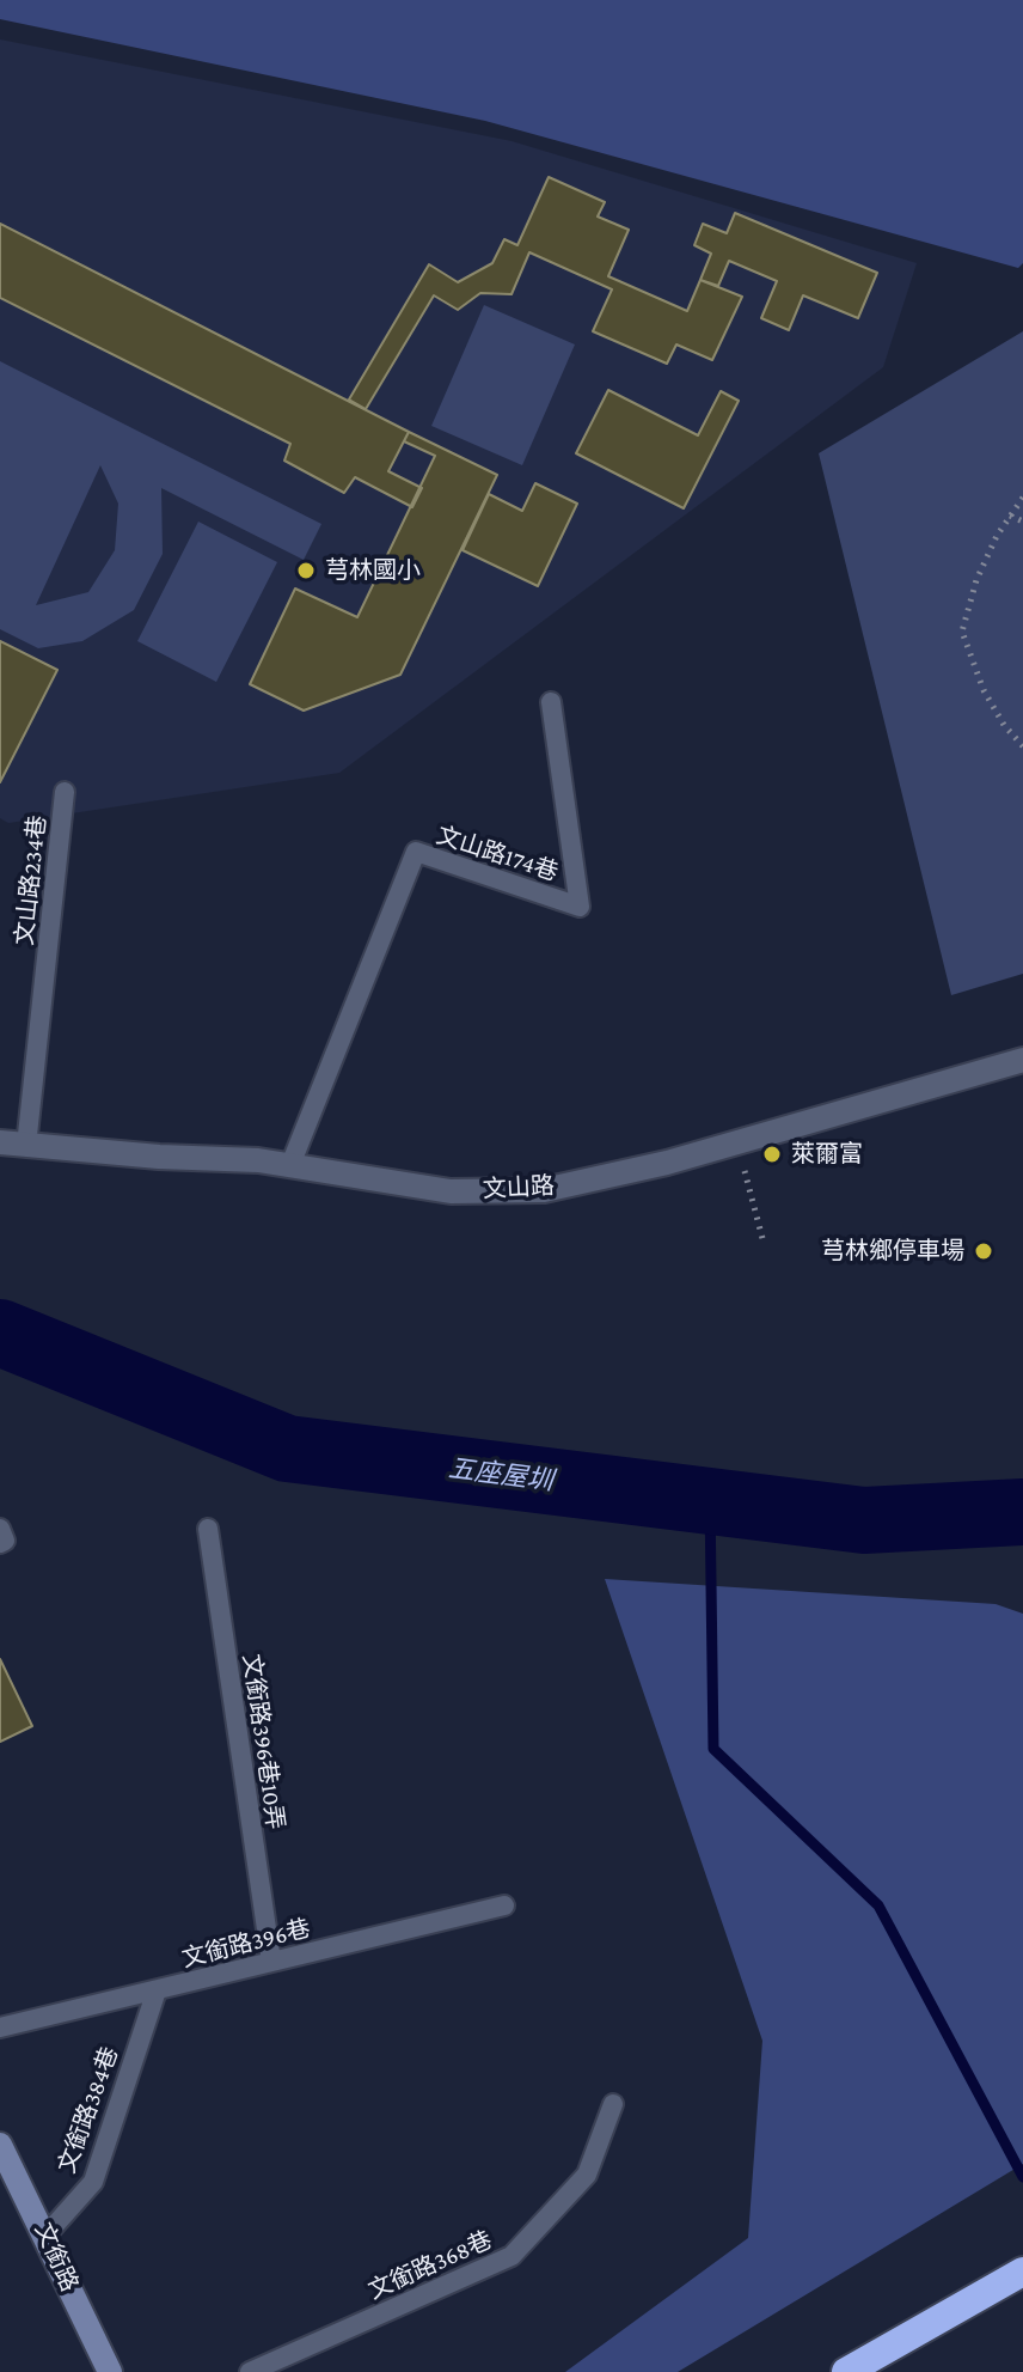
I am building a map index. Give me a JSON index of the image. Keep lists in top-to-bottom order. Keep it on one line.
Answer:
{"streets":{"main road":["文銜路"],"street":["文山路"],"lane":["文山路174巷","文山路234巷","文銜路396巷10弄","文銜路396巷","文銜路384巷","文銜路368巷"]},"crossings":[["文山路174巷","文山路"],["文山路234巷","文山路"],["文銜路396巷10弄","文銜路396巷"],["文銜路396巷","文銜路384巷"],["文銜路384巷","文銜路"]],"water":["五座屋圳"],"places":["芎林國小","萊爾富","芎林鄉停車場"]}
